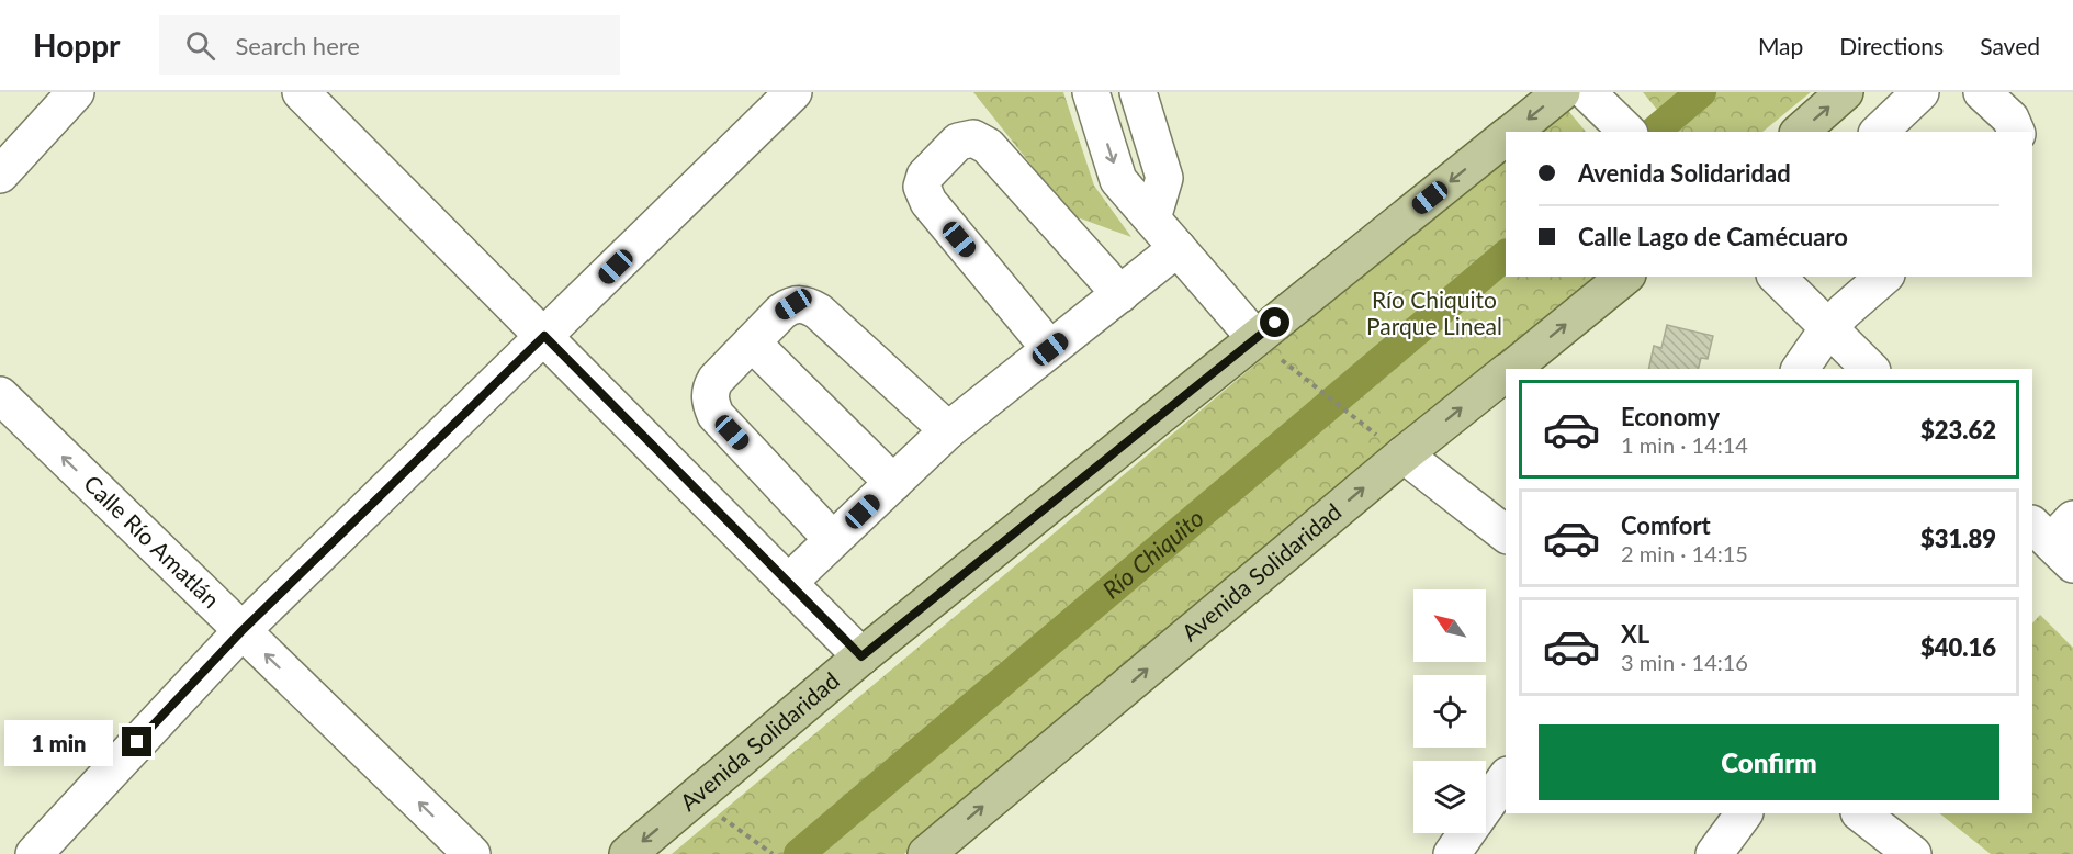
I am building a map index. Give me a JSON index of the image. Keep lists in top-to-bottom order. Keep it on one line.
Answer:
{"streets":{"main road":["Avenida Solidaridad"],"street":["Calle Río Amatlán"]},"one_way":["Calle Río Amatlán"],"water":["Río Chiquito"],"parks":["Río Chiquito Parque Lineal"],"north":"top left","page":{"header":"Hoppr","search":"Search here","nav":["Map","Directions","Saved"],"banner":["Avenida Solidaridad","Calle Lago de Camécuaro"],"list":[{"name":"Economy","note":"1 min · 14:14","value":"$23.62"},{"name":"Comfort","note":"2 min · 14:15","value":"$31.89"},{"name":"XL","note":"3 min · 14:16","value":"$40.16"}],"buttons":"Confirm","bubble":"1 min"}}
